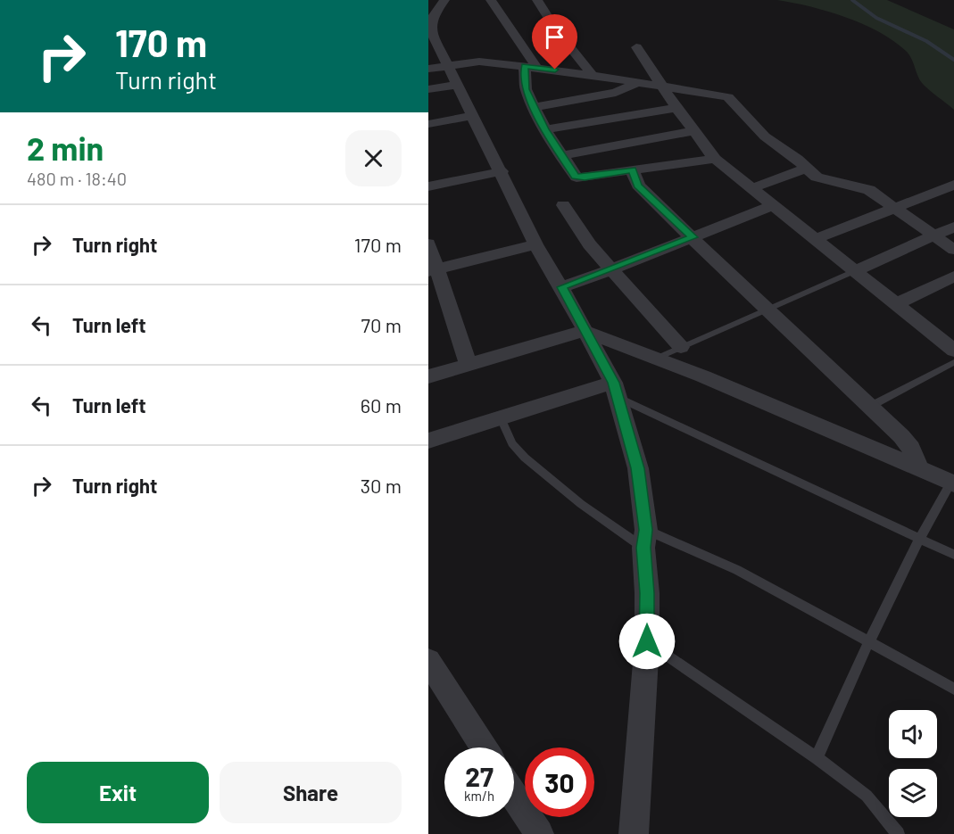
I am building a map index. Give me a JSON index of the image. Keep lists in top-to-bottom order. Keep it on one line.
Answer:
{"page":{"turn":["170 m","Turn right"],"heading":["2 min","480 m · 18:40"],"list":[{"name":"Turn right","value":"170 m"},{"name":"Turn left","value":"70 m"},{"name":"Turn left","value":"60 m"},{"name":"Turn right","value":"30 m"}],"speed":"27 km/h","limit":"30","buttons":["Exit","Share"]}}
